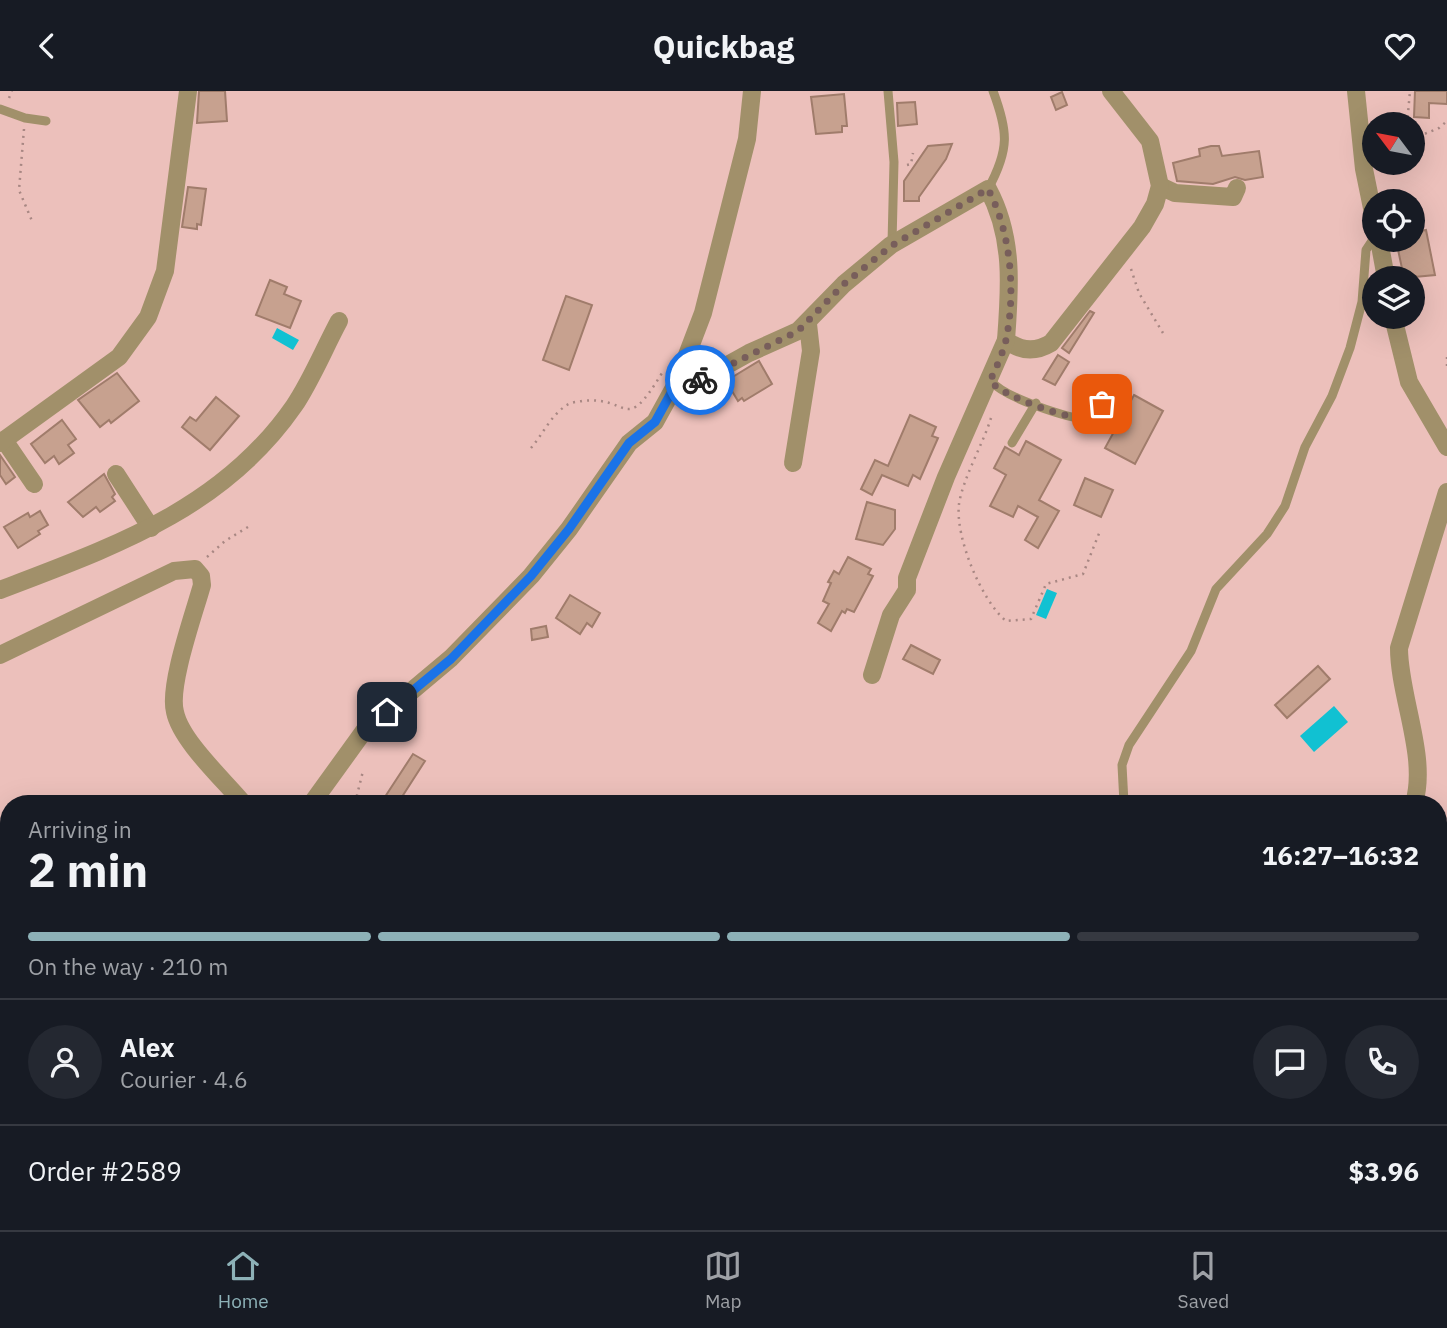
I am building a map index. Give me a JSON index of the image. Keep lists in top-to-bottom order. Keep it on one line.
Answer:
{"north":"top left","page":{"header":"Quickbag","heading":["2 min","Arriving in","16:27–16:32"],"panel":["Alex","Courier · 4.6","Order #2589","$3.96"],"bar":"On the way · 210 m","tabs":["Home","Map","Saved"]}}
